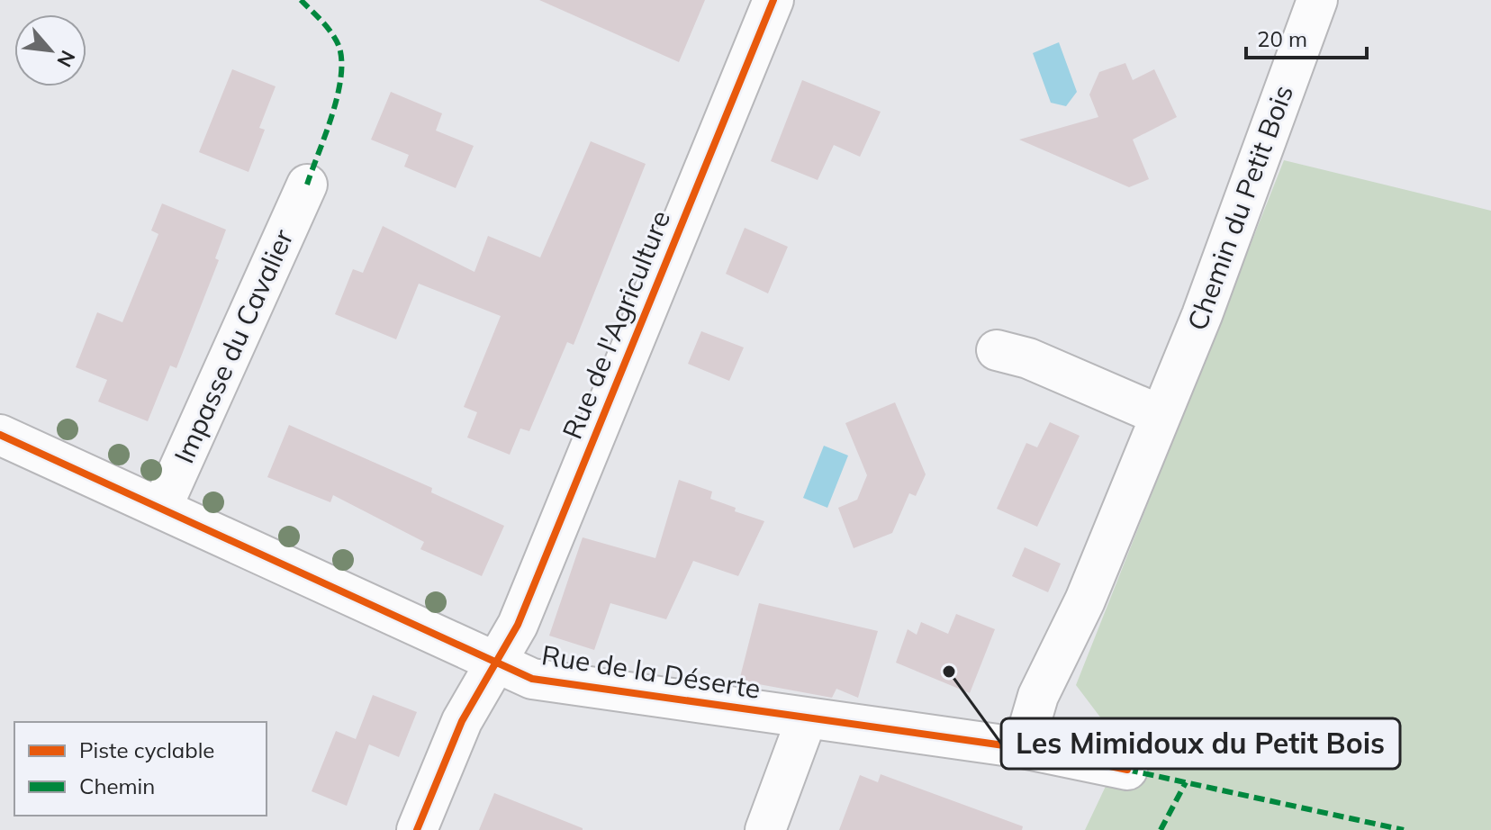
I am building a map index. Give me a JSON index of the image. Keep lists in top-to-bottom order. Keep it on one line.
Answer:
{"streets":{"street":["Chemin du Petit Bois","Rue de l'Agriculture","Impasse du Cavalier","Rue de la Déserte"]},"crossings":[["Chemin du Petit Bois","Rue de la Déserte"],["Rue de l'Agriculture","Rue de la Déserte"],["Impasse du Cavalier","Rue de la Déserte"]],"places":["Les Mimidoux du Petit Bois"],"legend":["Piste cyclable","Chemin"],"scale_bar":"20 m","north":"bottom right"}
